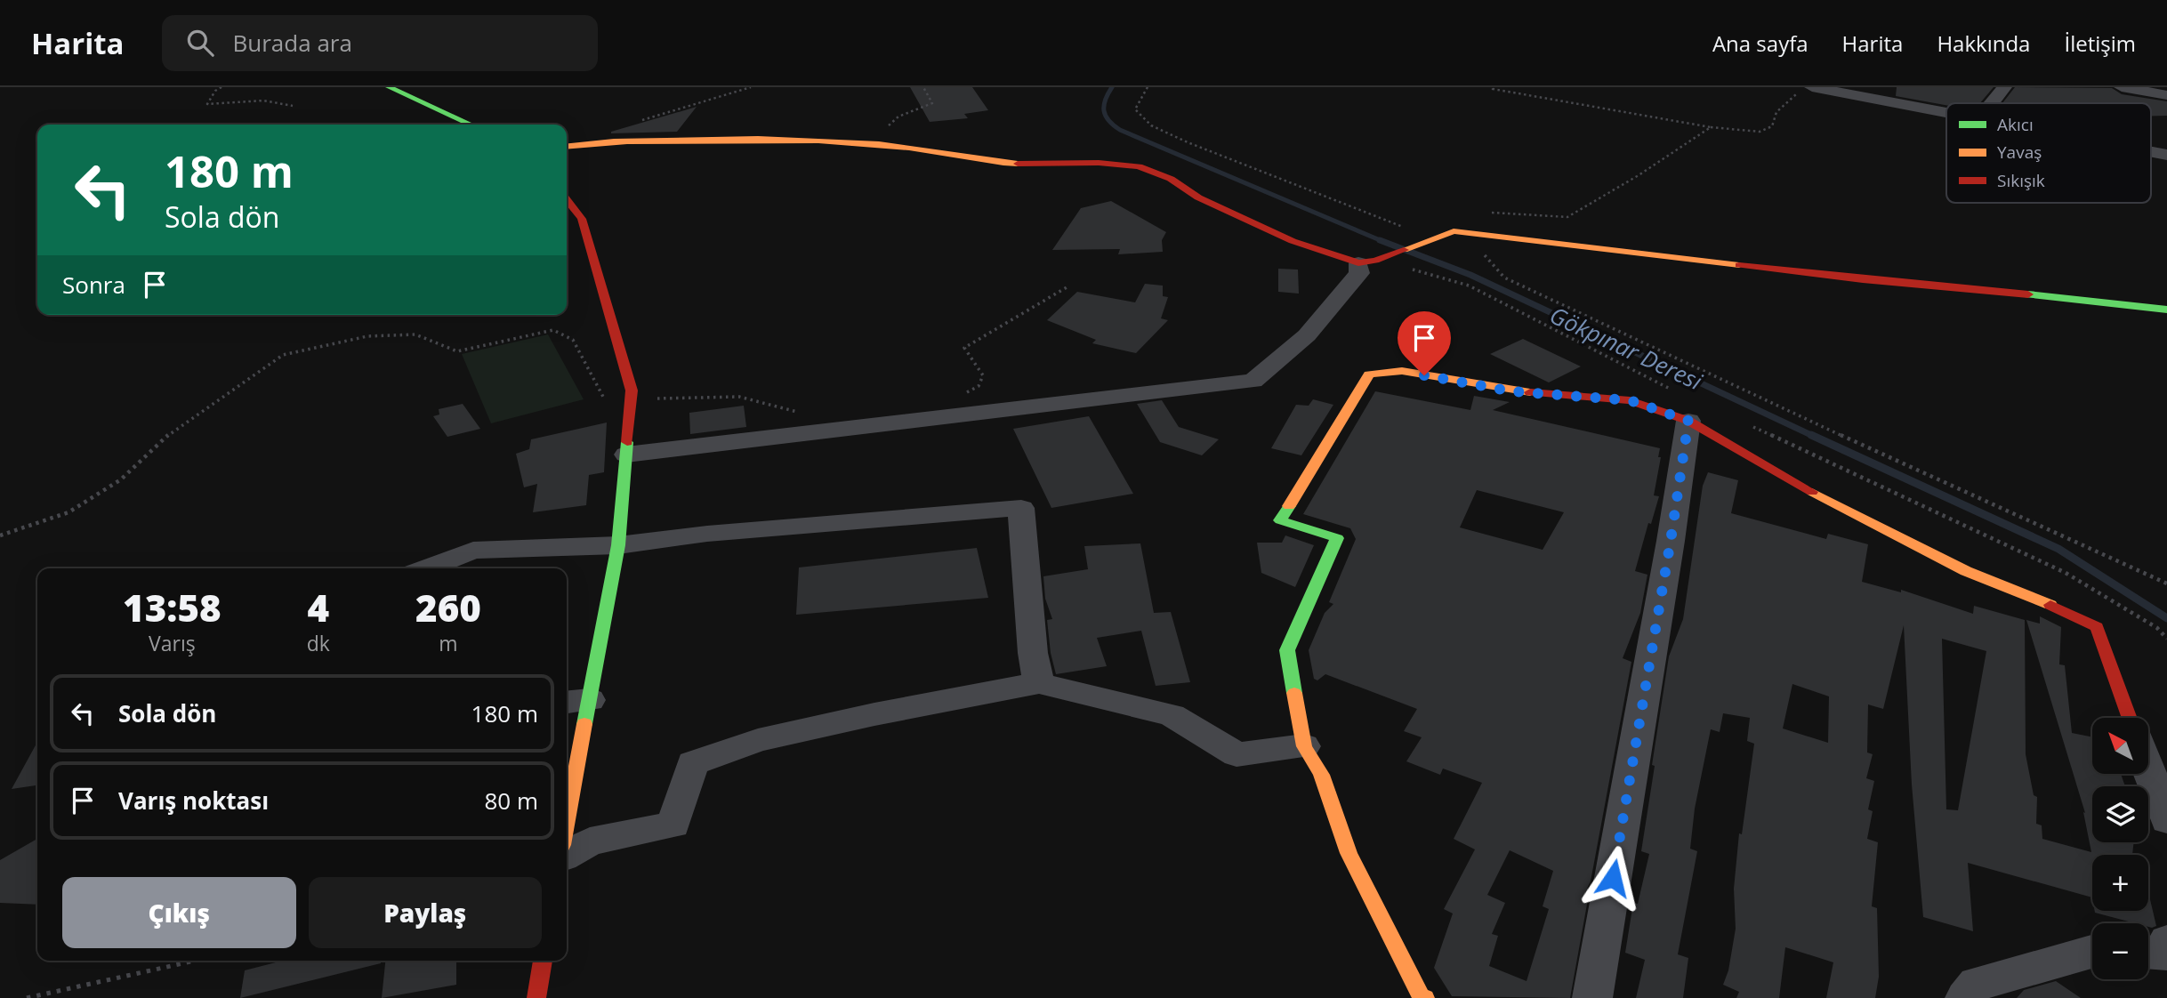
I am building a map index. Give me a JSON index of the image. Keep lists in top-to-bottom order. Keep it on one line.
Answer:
{"water":["Gökpınar Deresi"],"legend":["Akıcı","Yavaş","Sıkışık"],"north":"top left","page":{"header":"Harita","search":"Burada ara","nav":["Ana sayfa","Harita","Hakkında","İletişim"],"turn":["180 m","Sola dön"],"then":"Sonra","eta":["13:58","Varış","4","dk","260","m"],"list":[{"name":"Sola dön","value":"180 m"},{"name":"Varış noktası","value":"80 m"}],"map_buttons":["+","−"],"buttons":["Çıkış","Paylaş"]}}
